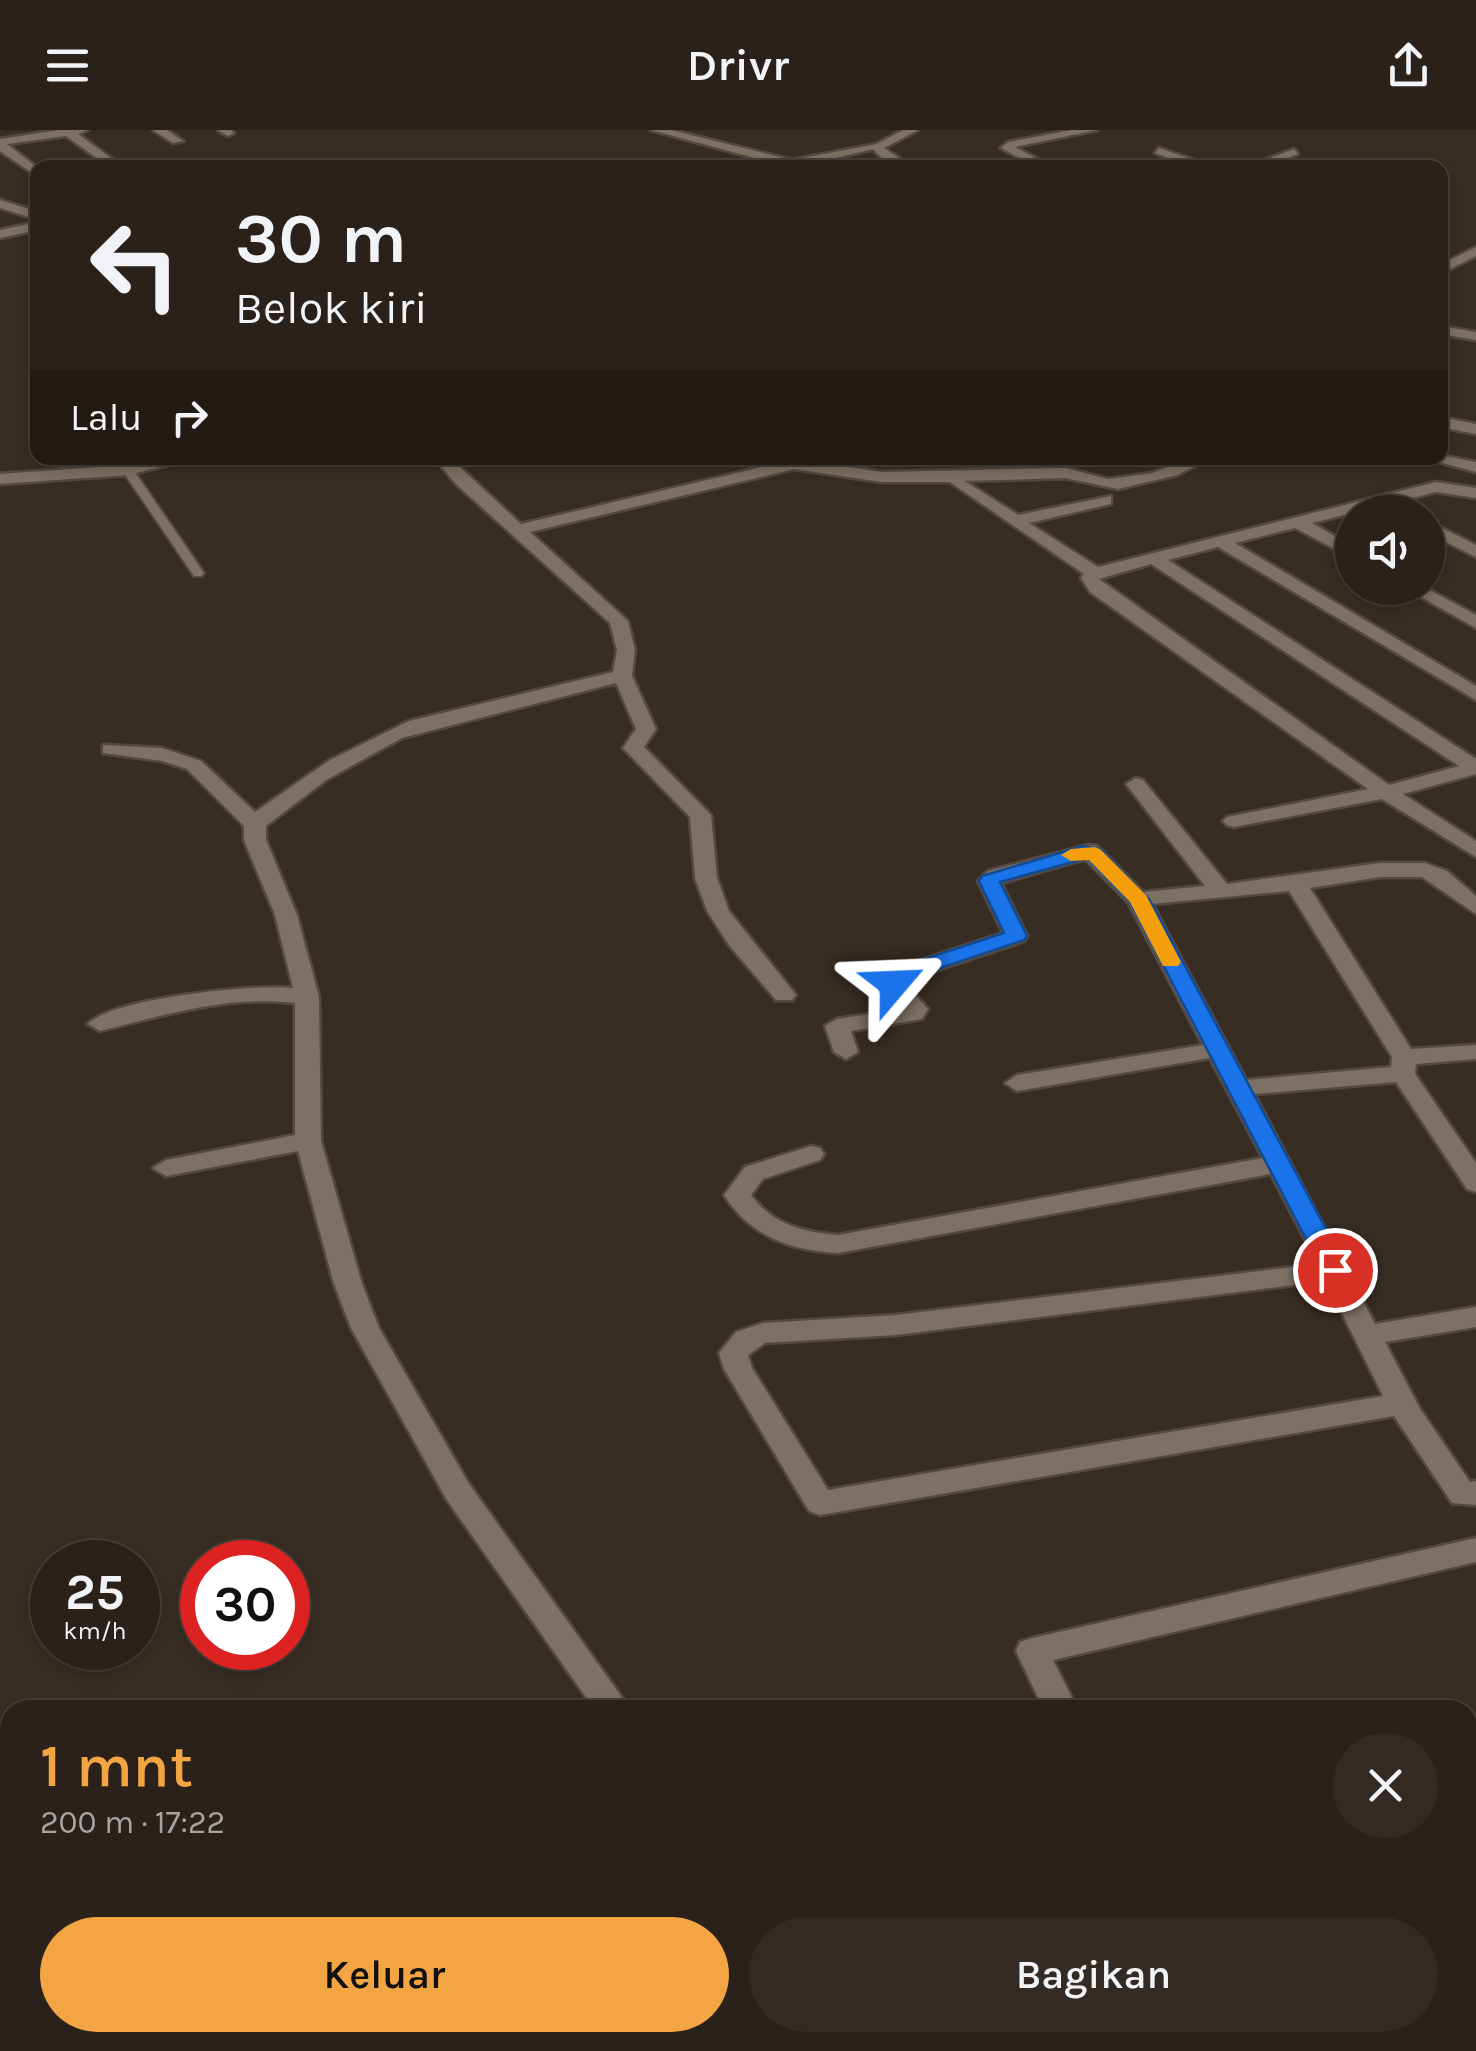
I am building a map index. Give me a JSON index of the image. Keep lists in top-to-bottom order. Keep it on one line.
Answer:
{"page":{"header":"Drivr","turn":["30 m","Belok kiri"],"then":"Lalu","speed":"25 km/h","limit":"30","heading":["1 mnt","200 m · 17:22"],"buttons":["Keluar","Bagikan"]}}
